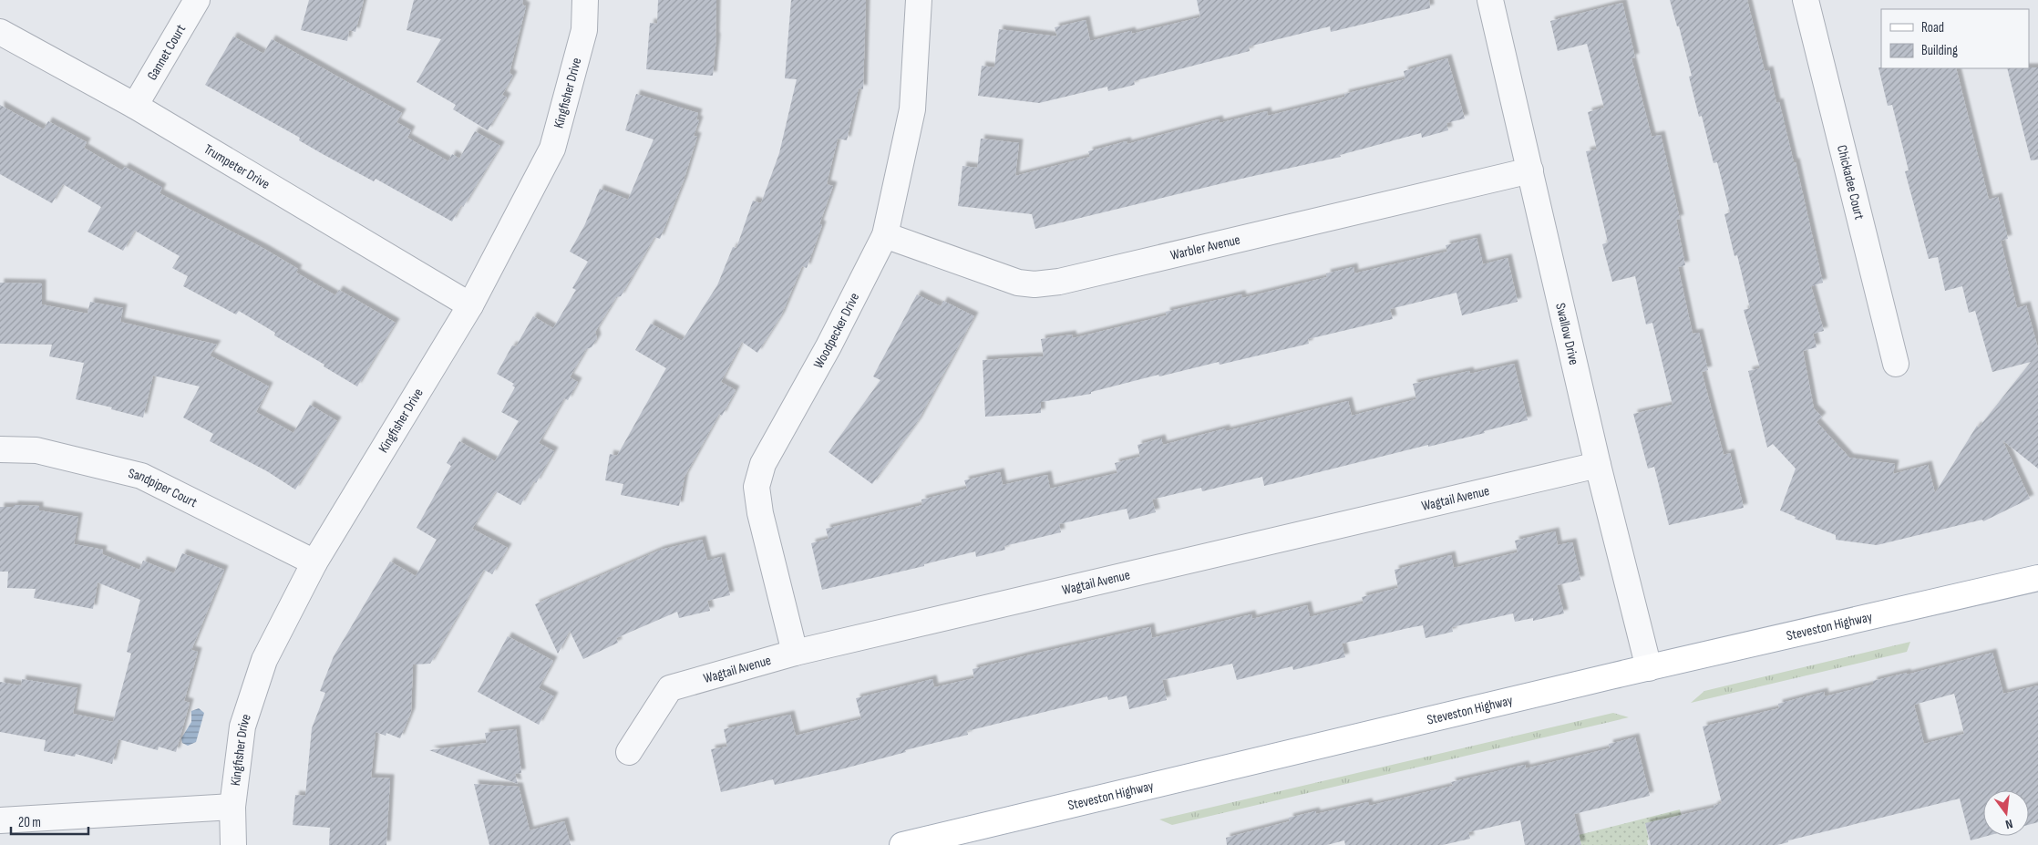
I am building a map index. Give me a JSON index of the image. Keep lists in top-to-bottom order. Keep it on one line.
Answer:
{"streets":{"main road":["Steveston Highway"],"street":["Gannet Court","Kingfisher Drive","Trumpeter Drive","Chickadee Court","Warbler Avenue","Woodpecker Drive","Swallow Drive","Sandpiper Court","Wagtail Avenue"]},"crossings":[["Gannet Court","Trumpeter Drive"],["Kingfisher Drive","Trumpeter Drive"],["Kingfisher Drive","Sandpiper Court"],["Warbler Avenue","Woodpecker Drive"],["Warbler Avenue","Swallow Drive"],["Woodpecker Drive","Wagtail Avenue"],["Swallow Drive","Wagtail Avenue"],["Swallow Drive","Steveston Highway"]],"legend":["Road","Building"],"scale_bar":"20 m","north":"bottom"}
